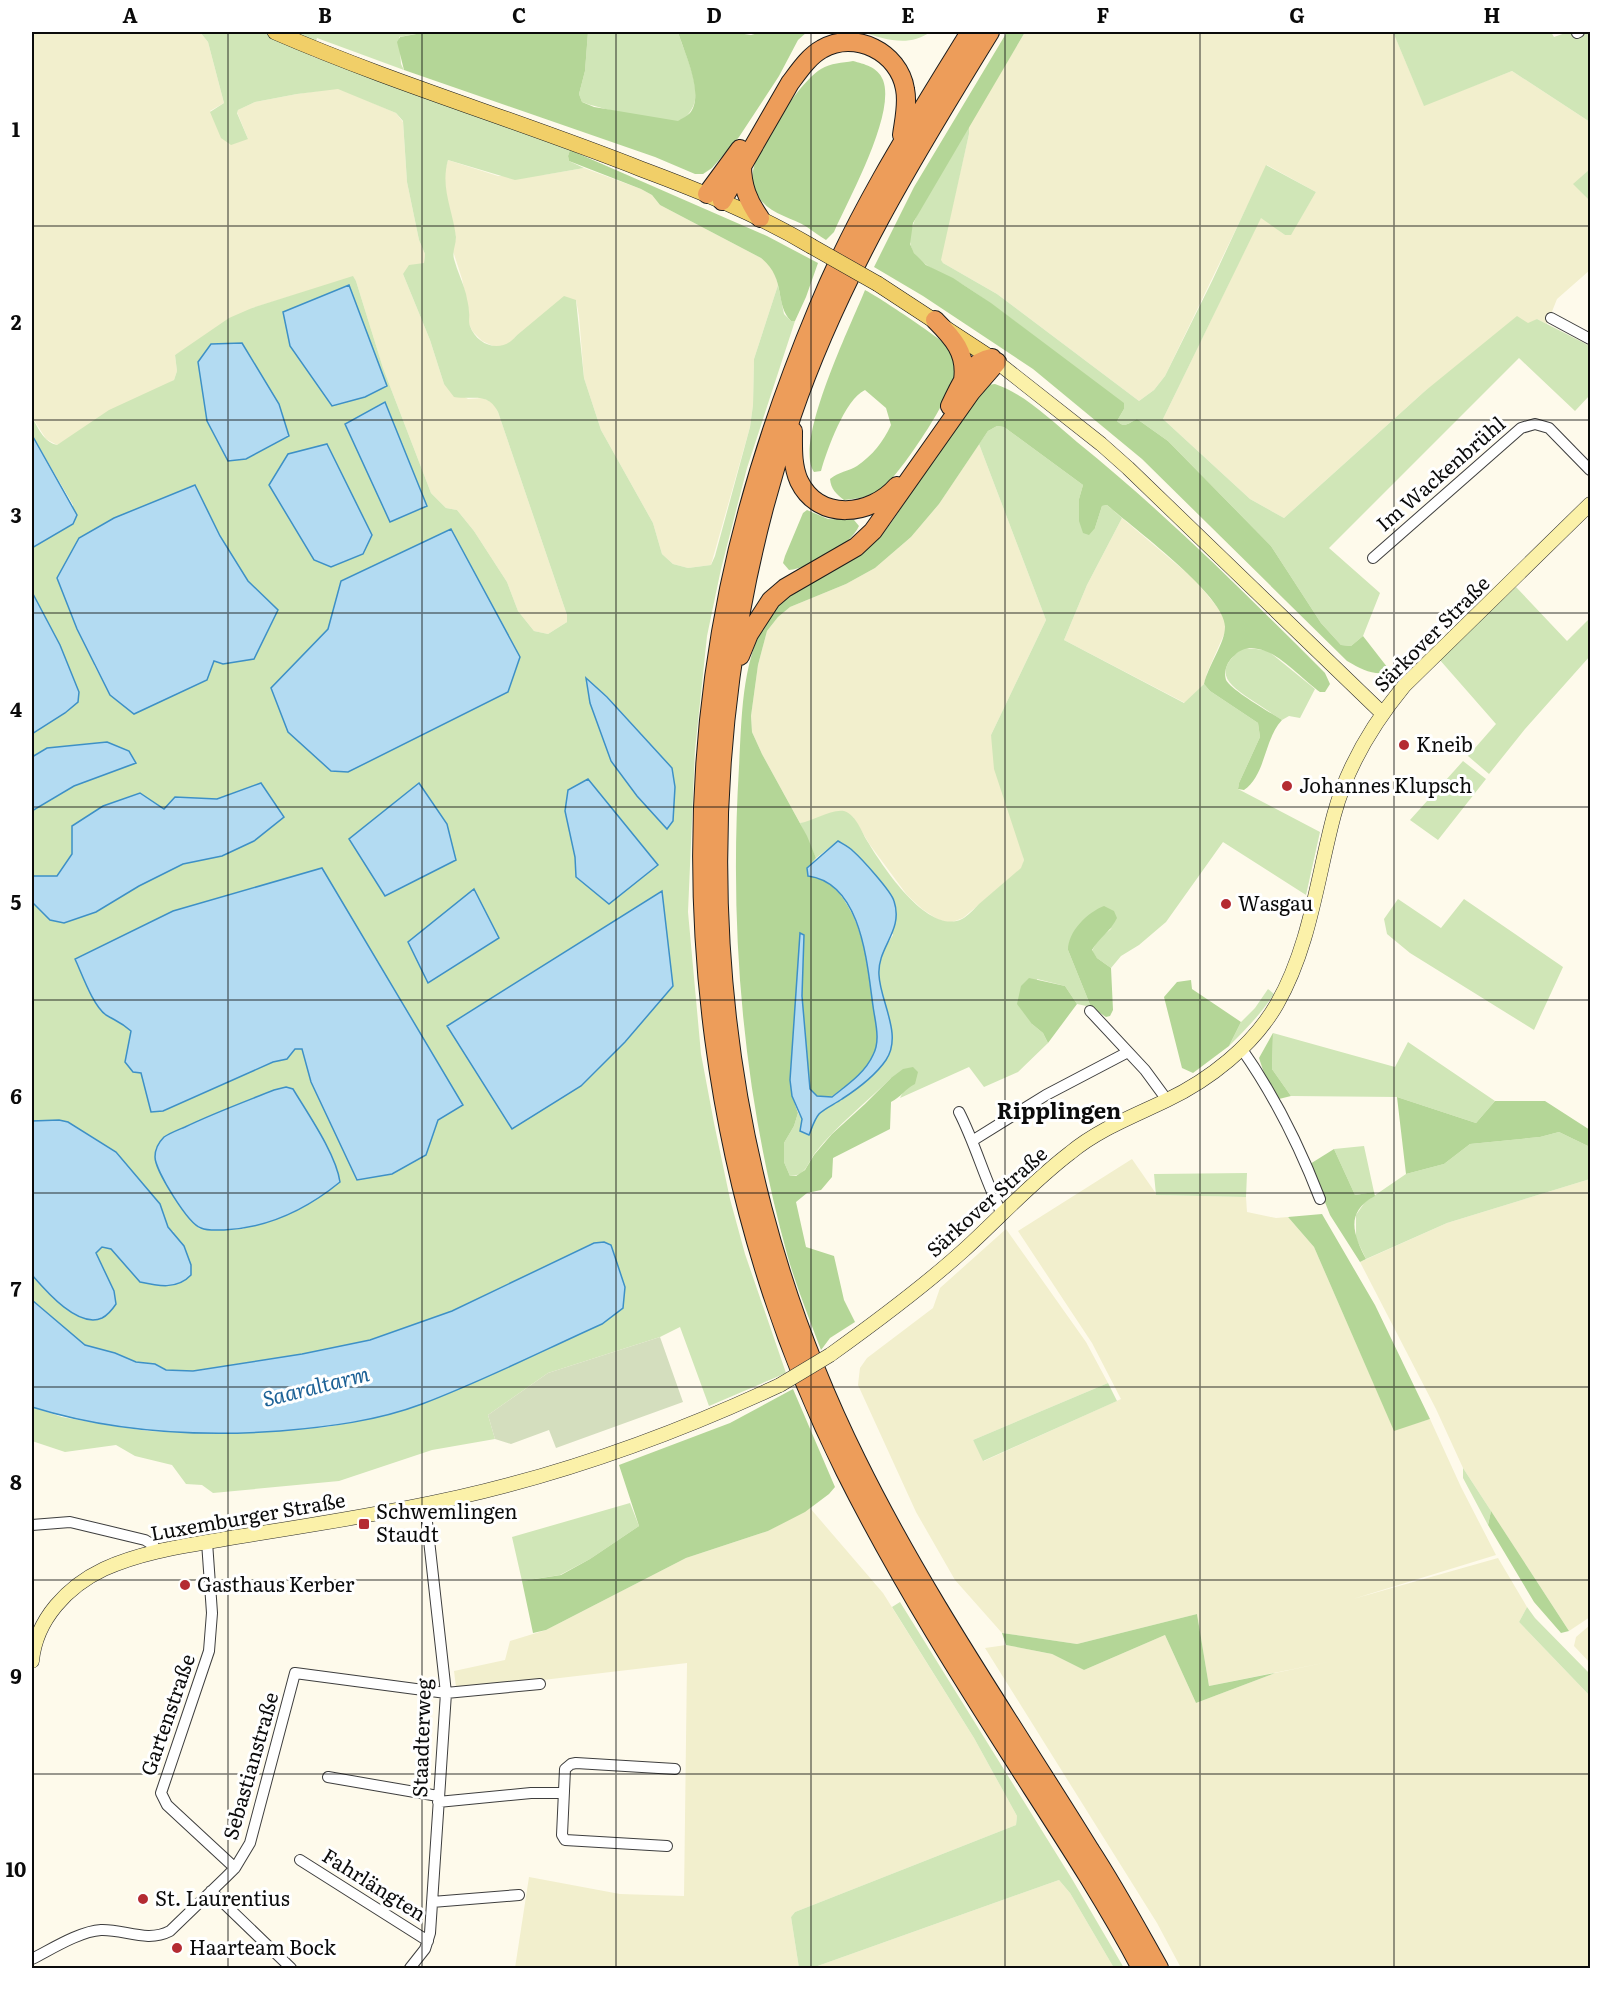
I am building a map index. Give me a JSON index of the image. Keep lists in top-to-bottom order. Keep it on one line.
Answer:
{"streets":{"main road":["Särkover Straße","Luxemburger Straße"],"street":["Im Wackenbrühl","Gartenstraße","Staadterweg","Sebastianstraße","Fahrlängten"]},"crossings":[["Särkover Straße","Luxemburger Straße"],["Luxemburger Straße","Gartenstraße"],["Luxemburger Straße","Staadterweg"],["Gartenstraße","Sebastianstraße"],["Staadterweg","Sebastianstraße"],["Staadterweg","Fahrlängten"]],"districts":["Ripplingen"],"water":["Saaraltarm"],"places":{"other":["Kneib","Johannes Klupsch","Wasgau","Gasthaus Kerber","St. Laurentius","Haarteam Bock"],"transit":["Schwemlingen Staudt"]},"grid":{"columns":["A","B","C","D","E","F","G","H"],"rows":["1","2","3","4","5","6","7","8","9","10"]}}
